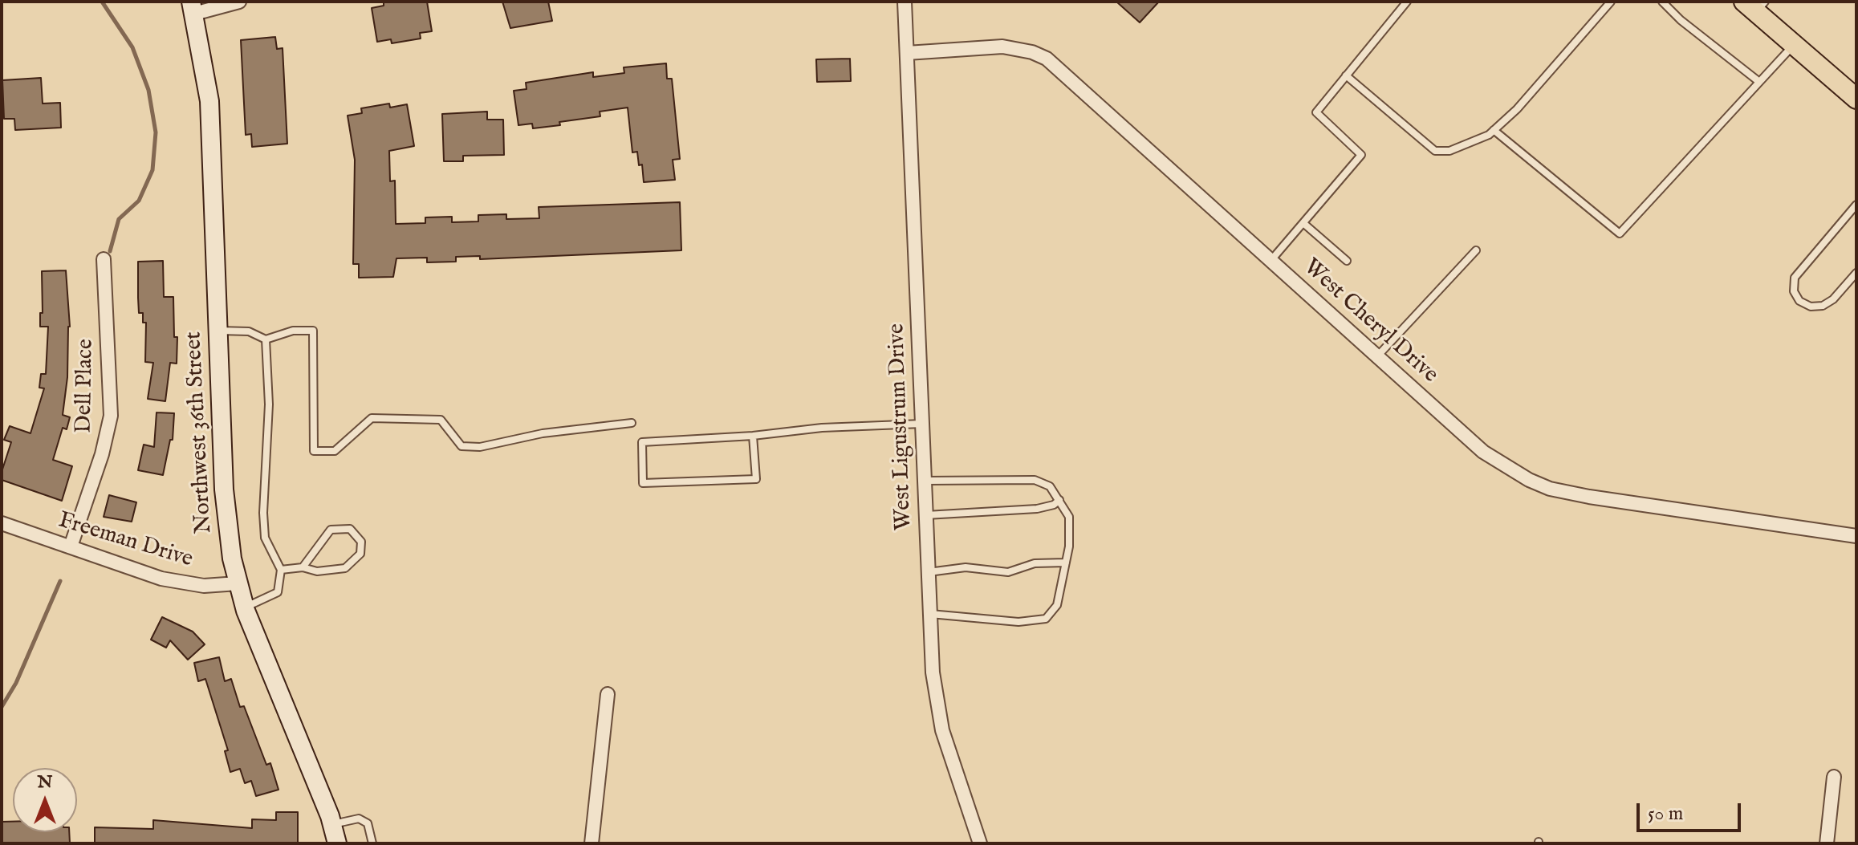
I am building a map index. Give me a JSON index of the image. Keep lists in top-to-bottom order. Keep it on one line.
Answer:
{"streets":{"main road":["Northwest 36th Street"],"street":["West Cheryl Drive","Dell Place","West Ligustrum Drive","Freeman Drive"]},"crossings":[["West Cheryl Drive","West Ligustrum Drive"],["Dell Place","Freeman Drive"],["Northwest 36th Street","Freeman Drive"]],"scale_bar":"50 m","north":"top"}
